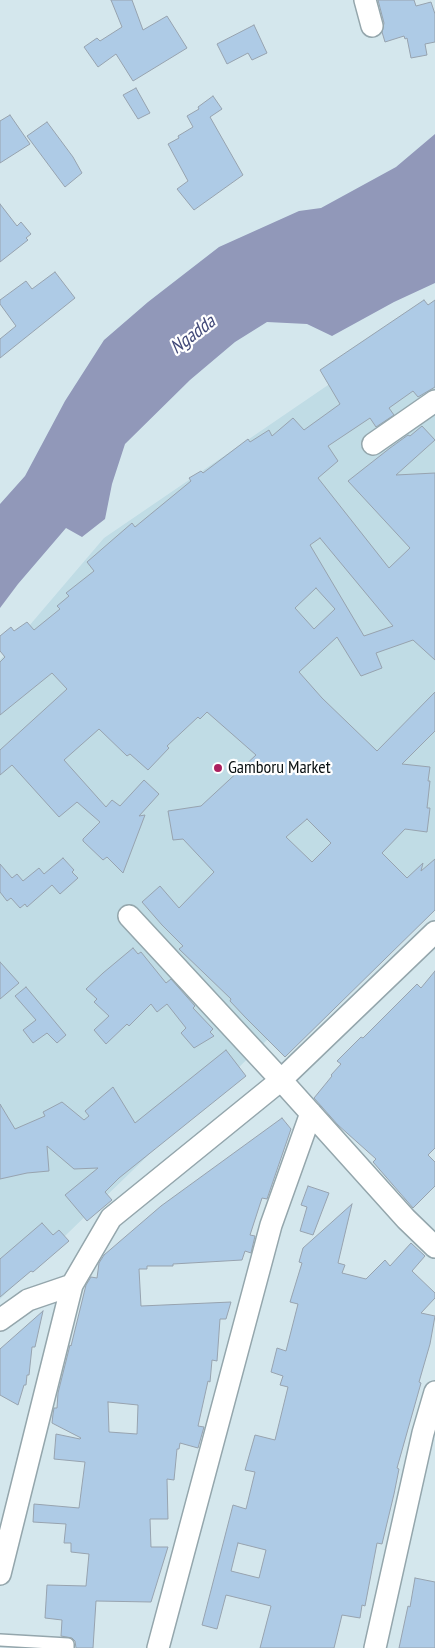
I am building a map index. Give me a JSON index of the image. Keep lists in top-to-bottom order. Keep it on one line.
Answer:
{"water":["Ngadda"],"places":["Gamboru Market"]}
